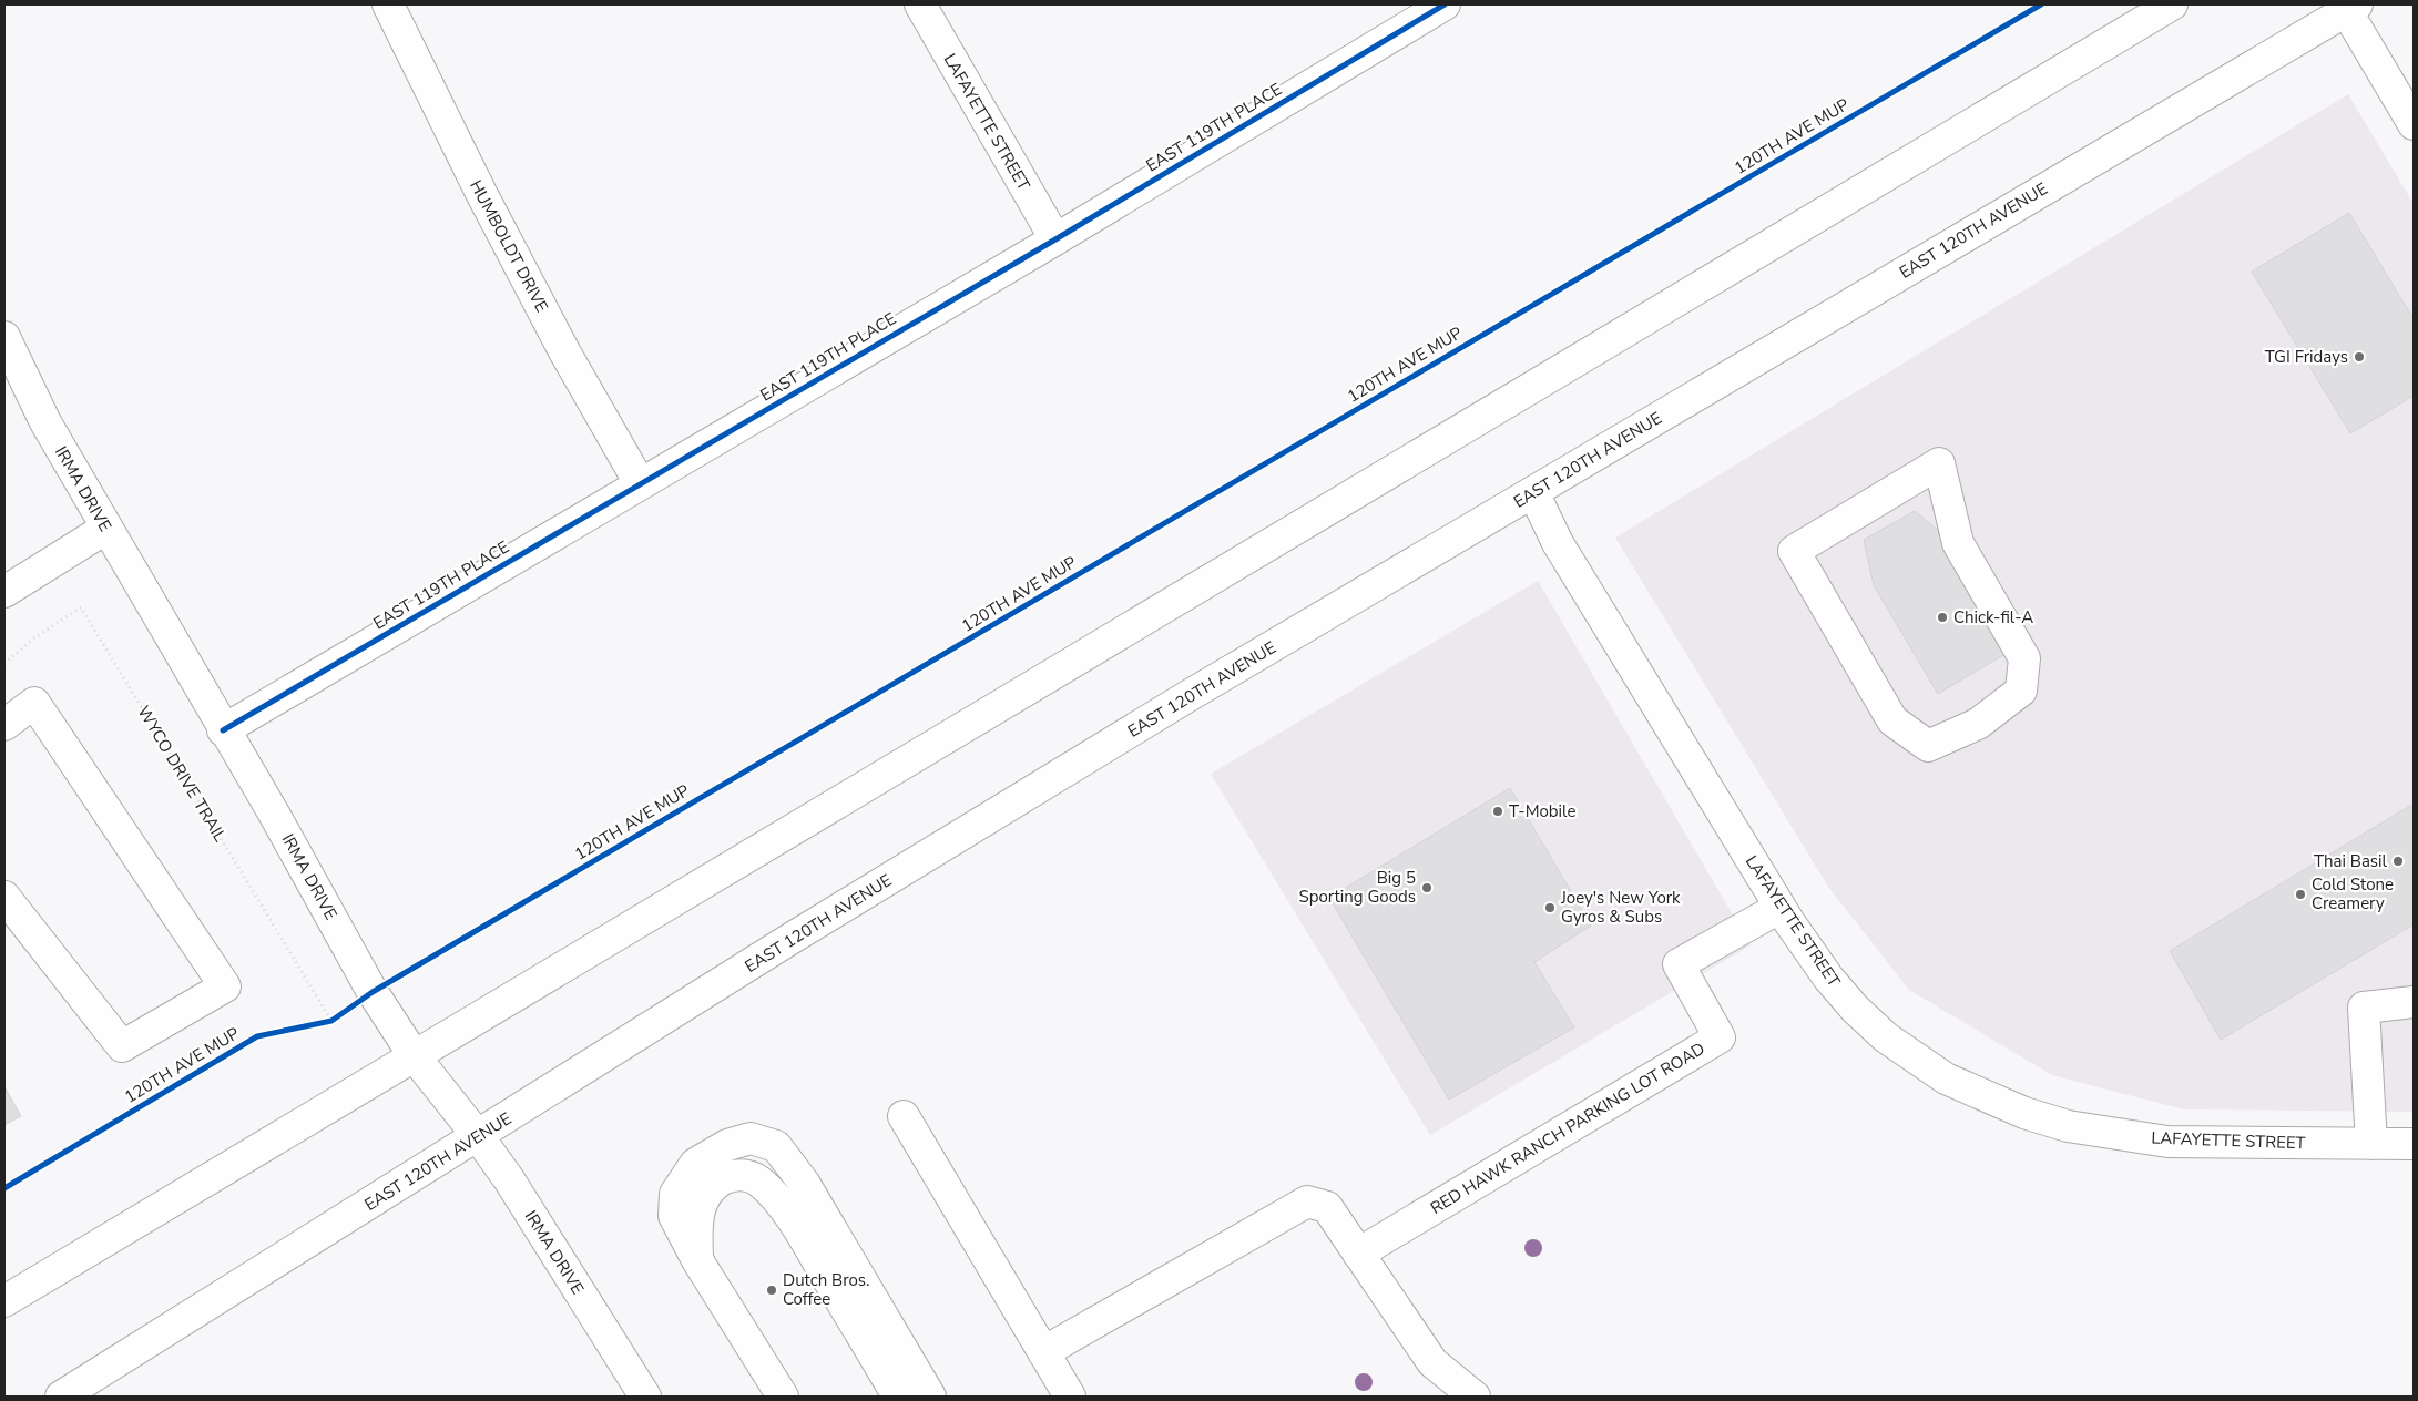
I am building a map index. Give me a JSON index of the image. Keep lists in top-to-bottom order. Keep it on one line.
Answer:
{"streets":{"street":["LAFAYETTE STREET","EAST 119TH PLACE","EAST 120TH AVENUE","HUMBOLDT DRIVE","IRMA DRIVE","RED HAWK RANCH PARKING LOT ROAD"],"path":["WYCO DRIVE TRAIL"],"cycle path":["120TH AVE MUP"]},"crossings":[["LAFAYETTE STREET","EAST 119TH PLACE"],["LAFAYETTE STREET","EAST 120TH AVENUE"],["LAFAYETTE STREET","RED HAWK RANCH PARKING LOT ROAD"],["EAST 119TH PLACE","HUMBOLDT DRIVE"],["EAST 119TH PLACE","IRMA DRIVE"],["EAST 120TH AVENUE","IRMA DRIVE"]],"places":["TGI Fridays","Chick-fil-A","T-Mobile","Thai Basil","Big 5 Sporting Goods","Cold Stone Creamery","Joey's New York Gyros & Subs","Dutch Bros. Coffee"]}
